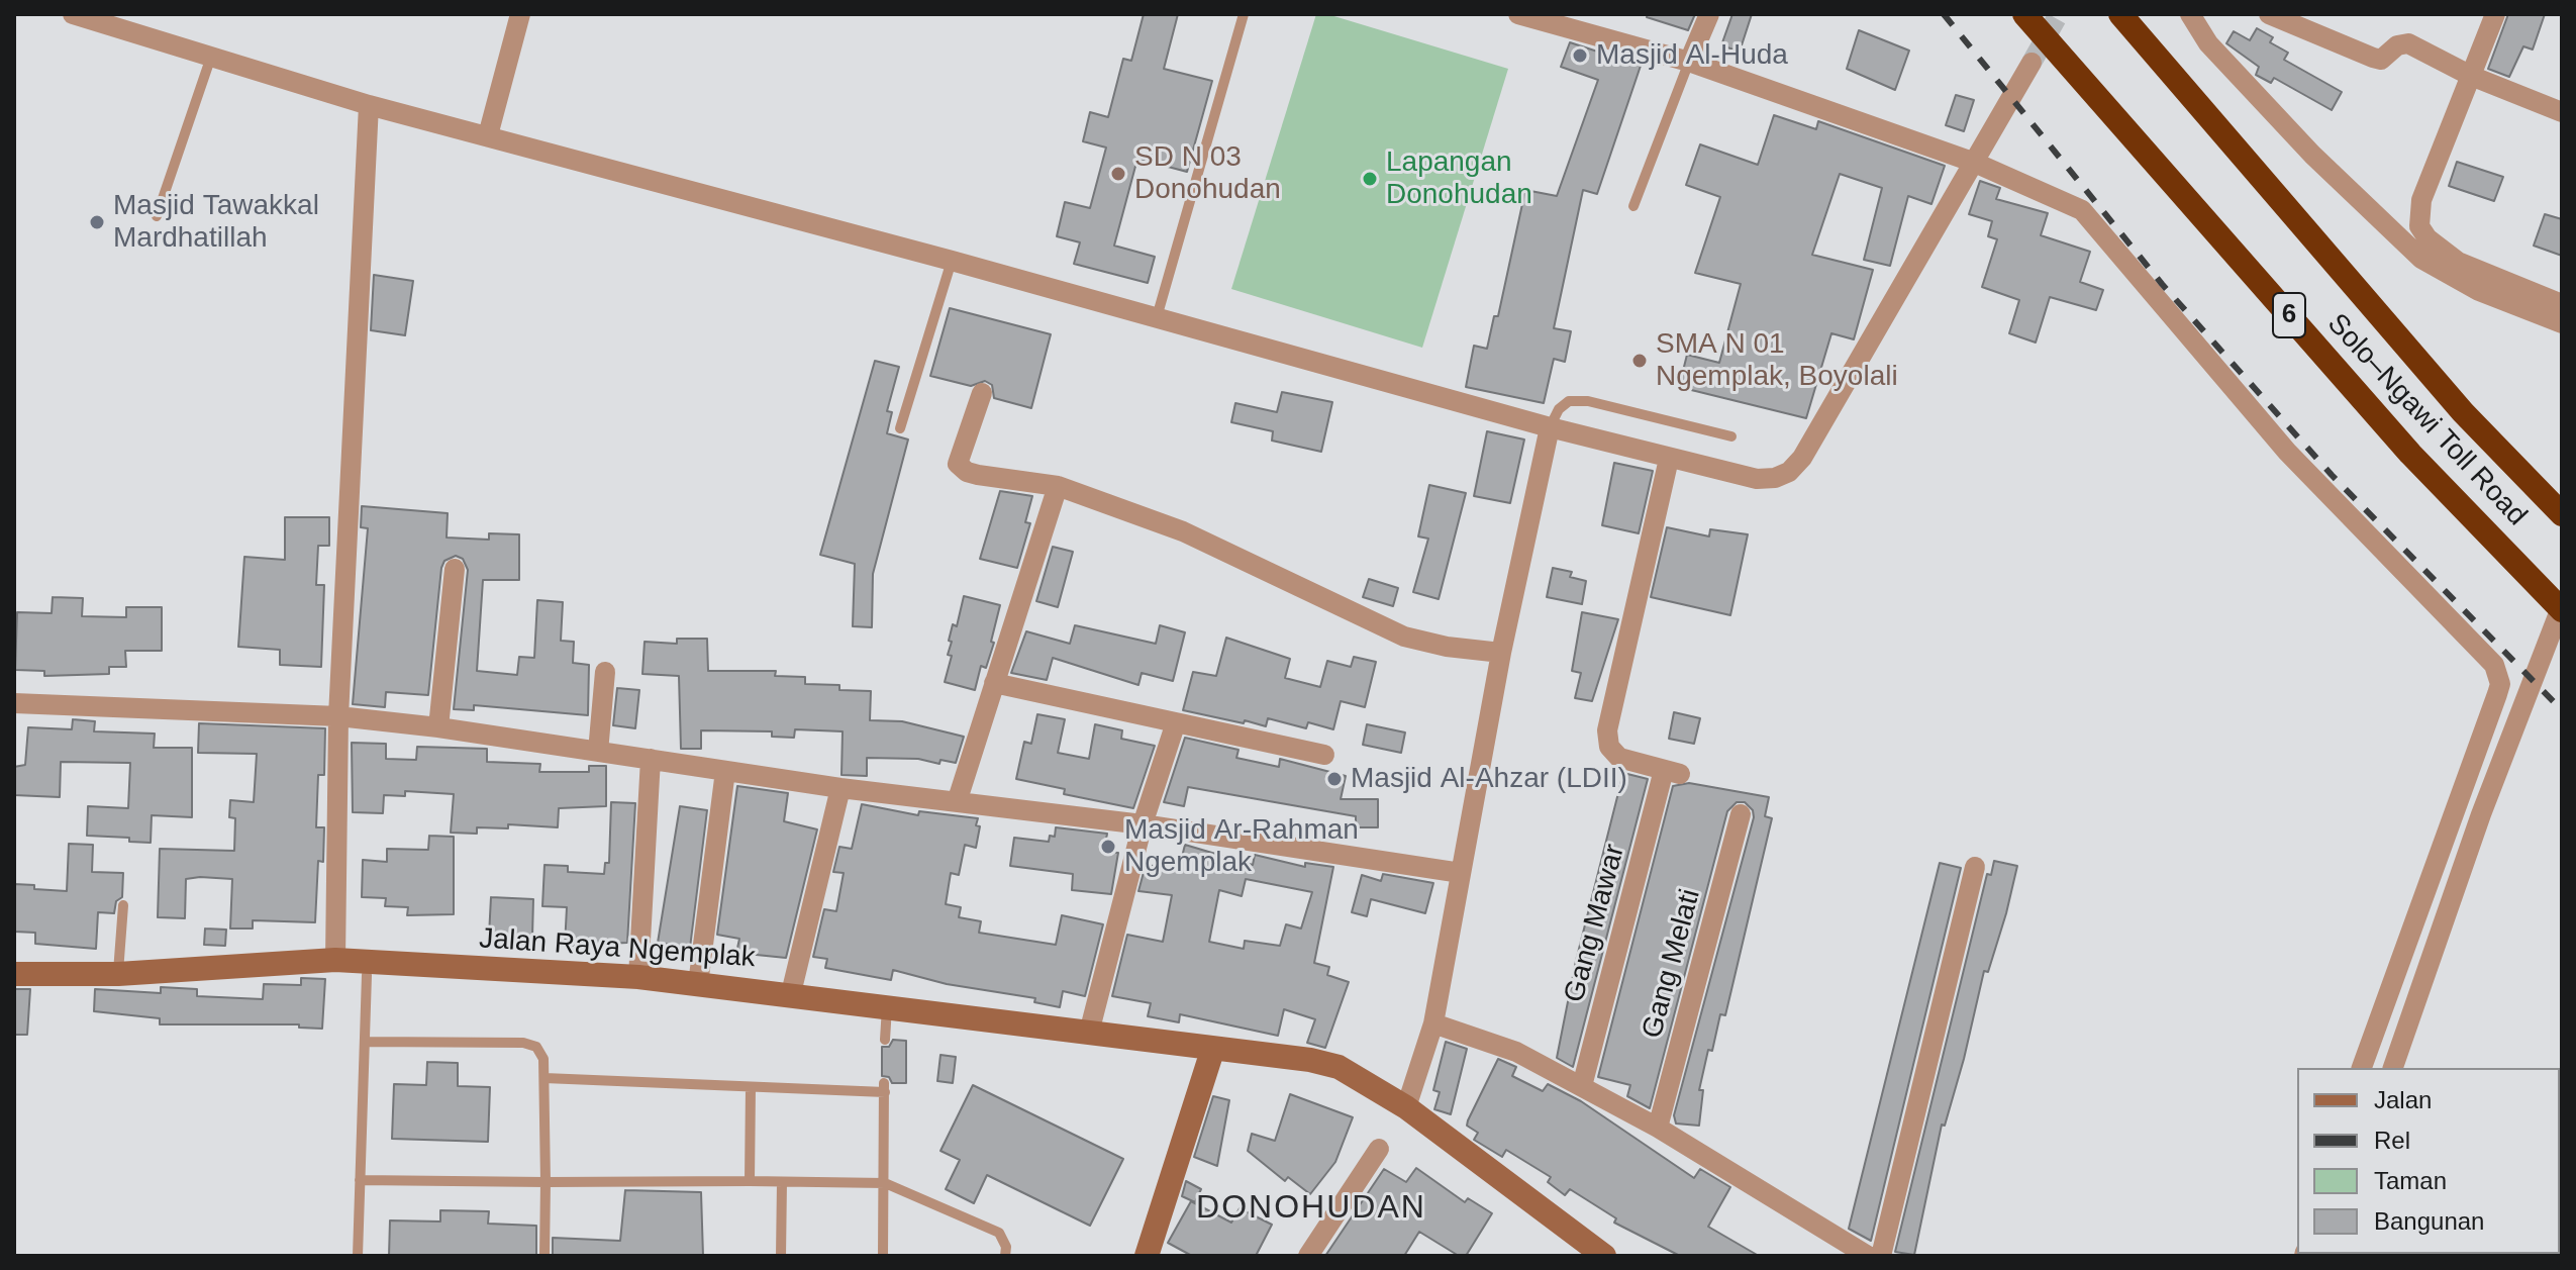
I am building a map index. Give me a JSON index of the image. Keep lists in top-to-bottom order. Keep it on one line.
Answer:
{"streets":{"highway":["6","Solo–Ngawi Toll Road"],"main road":["Jalan Raya Ngemplak"],"street":["Gang Mawar","Gang Melati"]},"districts":["DONOHUDAN"],"places":["Masjid Al-Huda","SD N 03 Donohudan","Lapangan Donohudan","Masjid Tawakkal Mardhatillah","SMA N 01 Ngemplak, Boyolali","Masjid Al-Ahzar (LDII)","Masjid Ar-Rahman Ngemplak"],"legend":["Jalan","Rel","Taman","Bangunan"]}
